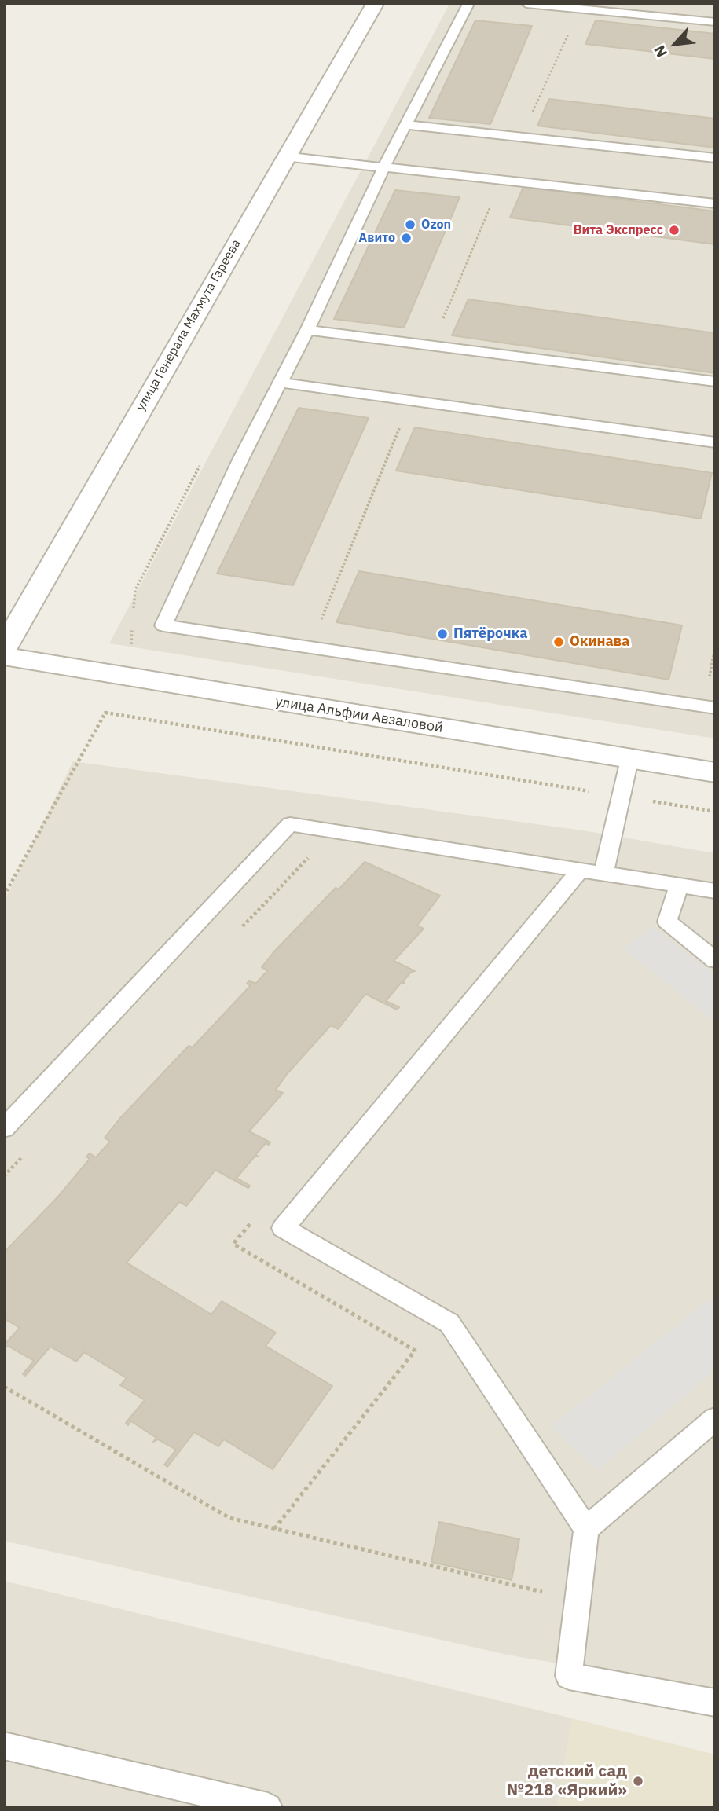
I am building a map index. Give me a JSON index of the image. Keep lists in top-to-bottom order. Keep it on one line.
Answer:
{"streets":{"street":["улица Генерала Махмута Гареева","улица Альфии Авзаловой"]},"places":["Ozon","Вита Экспресс","Авито","Пятёрочка","Окинава","детский сад №218 «Яркий»"],"north":"bottom left"}
